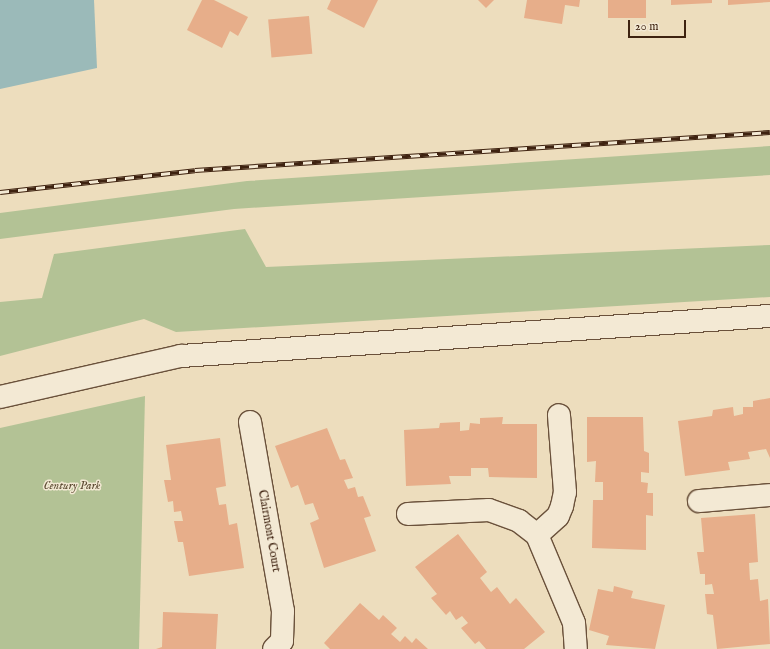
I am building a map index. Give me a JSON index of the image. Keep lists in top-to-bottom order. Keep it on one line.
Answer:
{"streets":{"street":["Clairmont Court"]},"parks":["Century Park"],"scale_bar":"20 m"}
